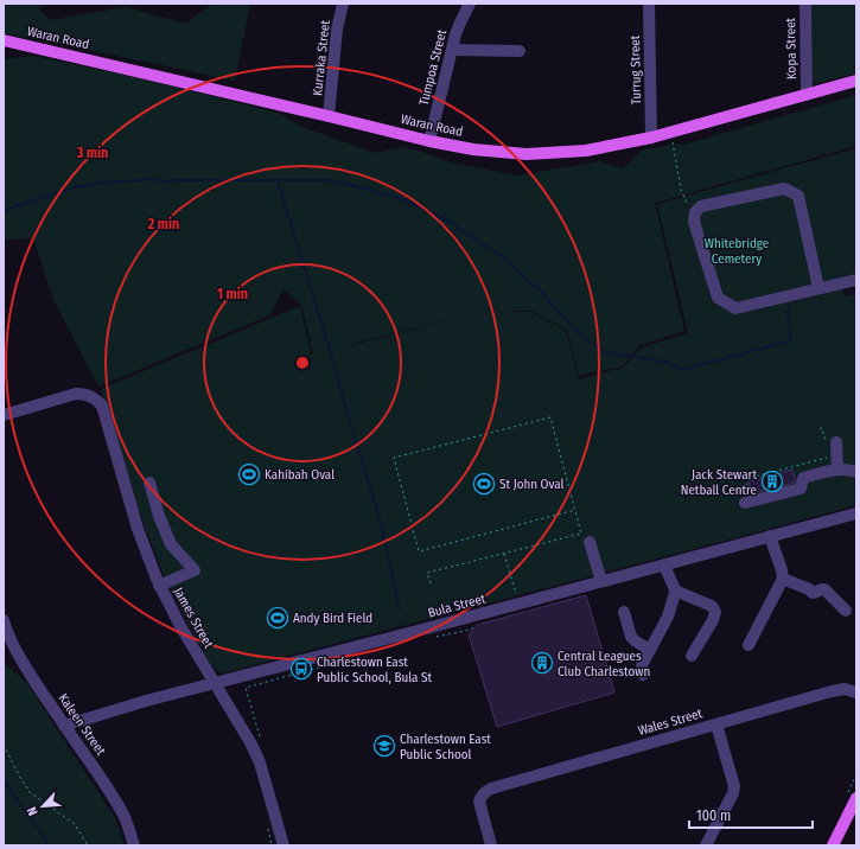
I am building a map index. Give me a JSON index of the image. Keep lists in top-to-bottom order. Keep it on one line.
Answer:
{"streets":{"main road":["Waran Road"],"street":["Kopa Street","Kurraka Street","Tumpoa Street","Turrug Street","Bula Street","James Street","Wales Street","Kaleen Street"]},"crossings":[["Waran Road","Kopa Street"],["Waran Road","Kurraka Street"],["Waran Road","Tumpoa Street"],["Waran Road","Turrug Street"],["Bula Street","James Street"],["Bula Street","Kaleen Street"]],"parks":["Whitebridge Cemetery"],"places":{"sports":["Kahibah Oval","St John Oval","Andy Bird Field"],"building":["Jack Stewart Netball Centre","Central Leagues Club Charlestown"],"bus stop":["Charlestown East Public School, Bula St"],"school or university":["Charlestown East Public School"]},"scale_bar":"100 m","north":"bottom left","rings":["3 min","2 min","1 min"]}
